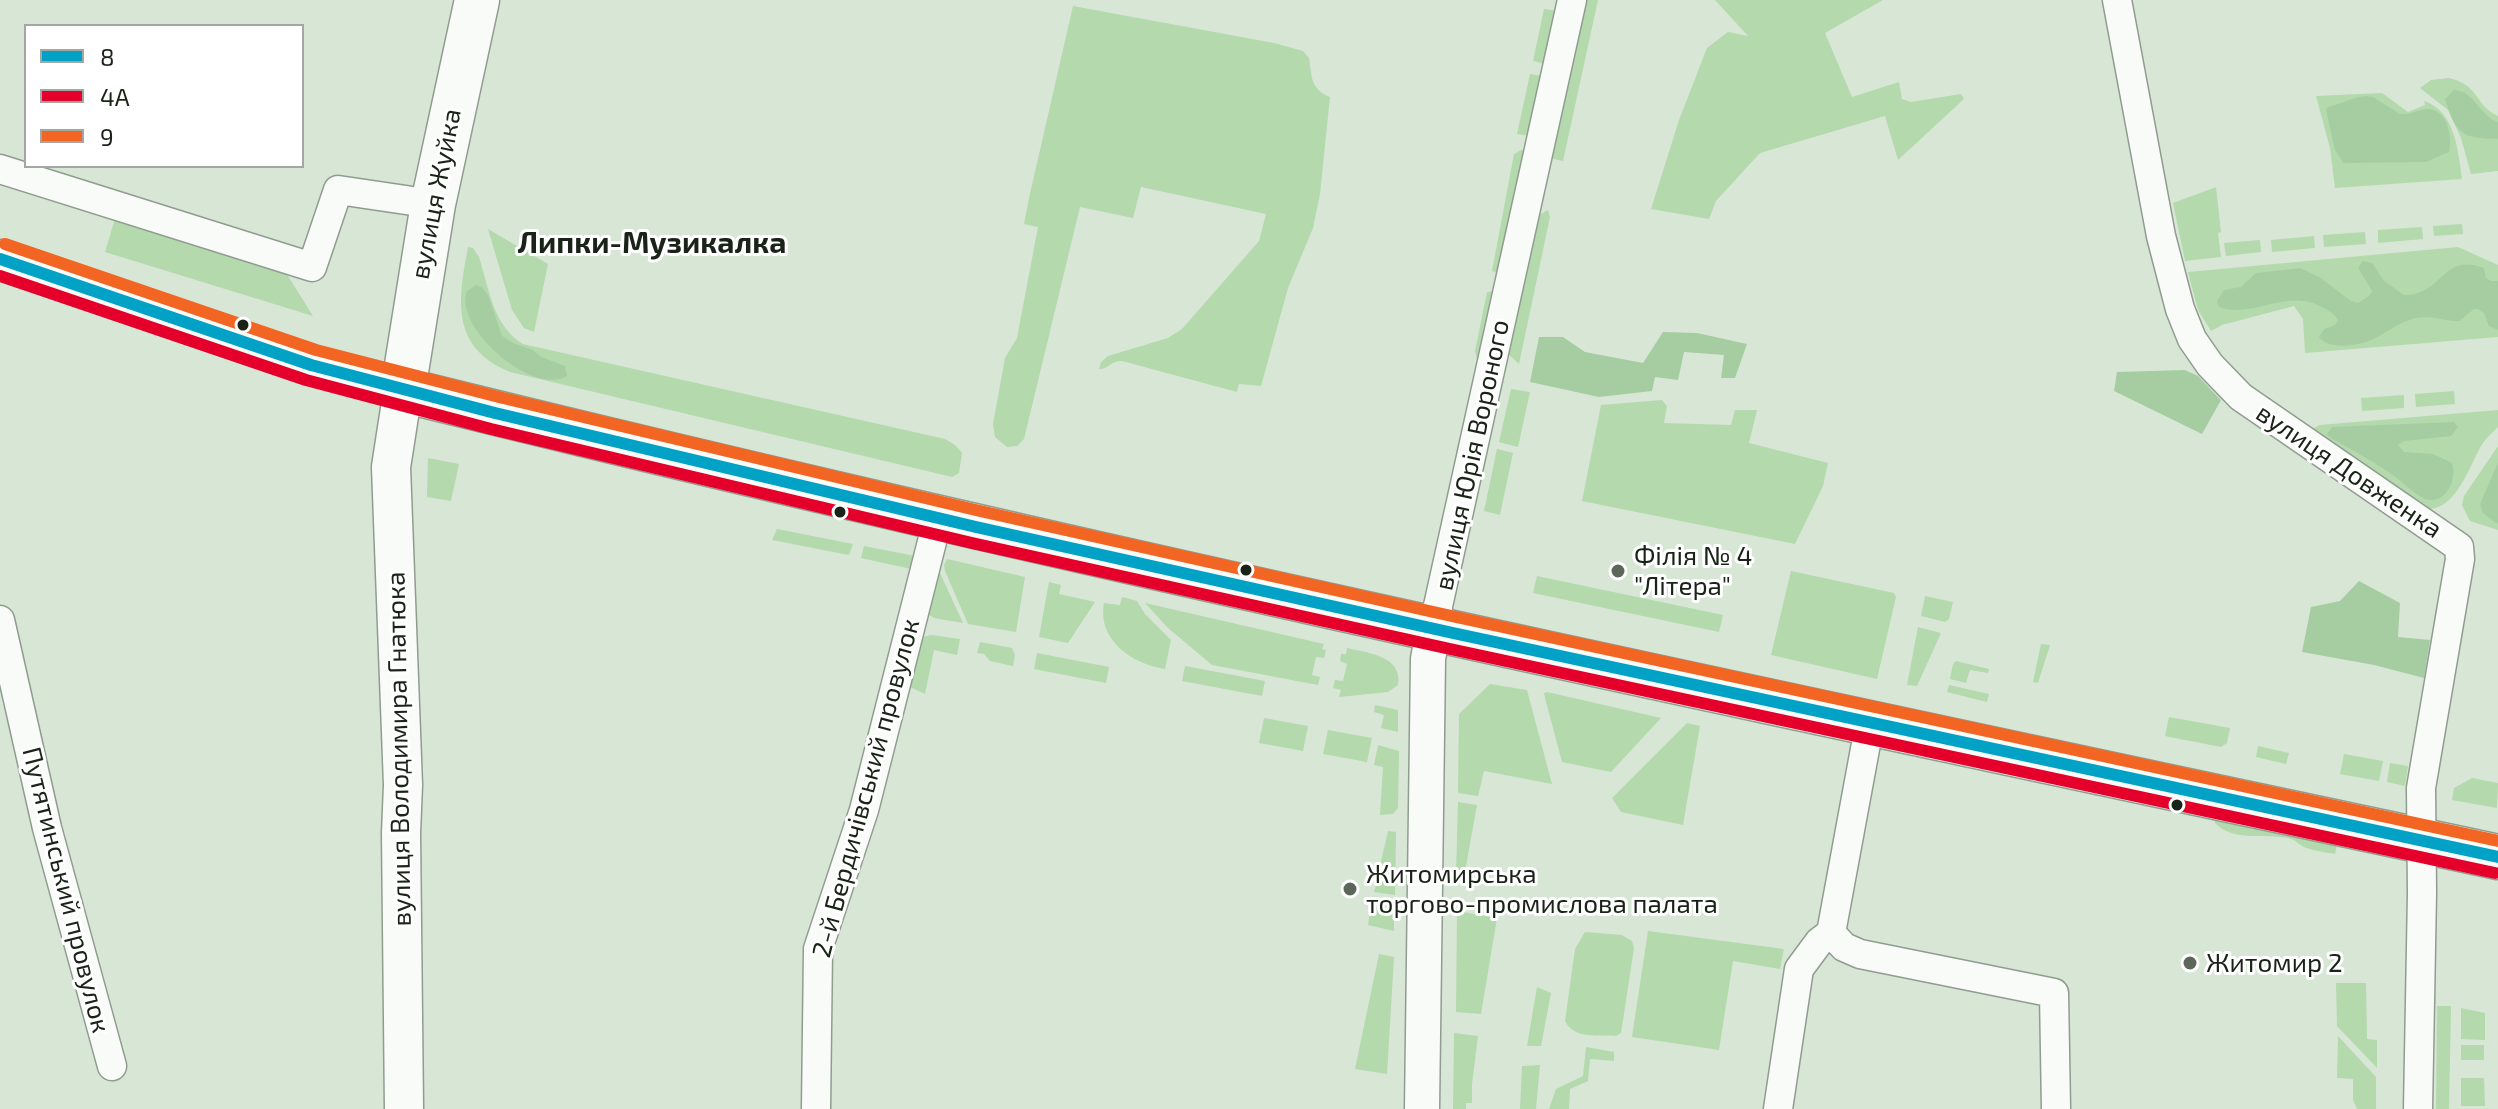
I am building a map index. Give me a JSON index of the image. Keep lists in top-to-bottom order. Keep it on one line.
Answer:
{"streets":{"highway":["вулиця Жуйка"],"main road":["вулиця Володимира Гнатюка"],"street":["вулиця Юрія Вороного","вулиця Довженка","2-й Бердичівський провулок","Путятинський провулок"]},"crossings":[["вулиця Жуйка","вулиця Володимира Гнатюка"]],"districts":["Липки-Музикалка"],"places":["Філія № 4 \"Літера\"","Житомирська торгово-промислова палата","Житомир 2"],"lines":["transit line 9","transit line 8","transit line 4А"],"legend":["8","4А","9"]}
